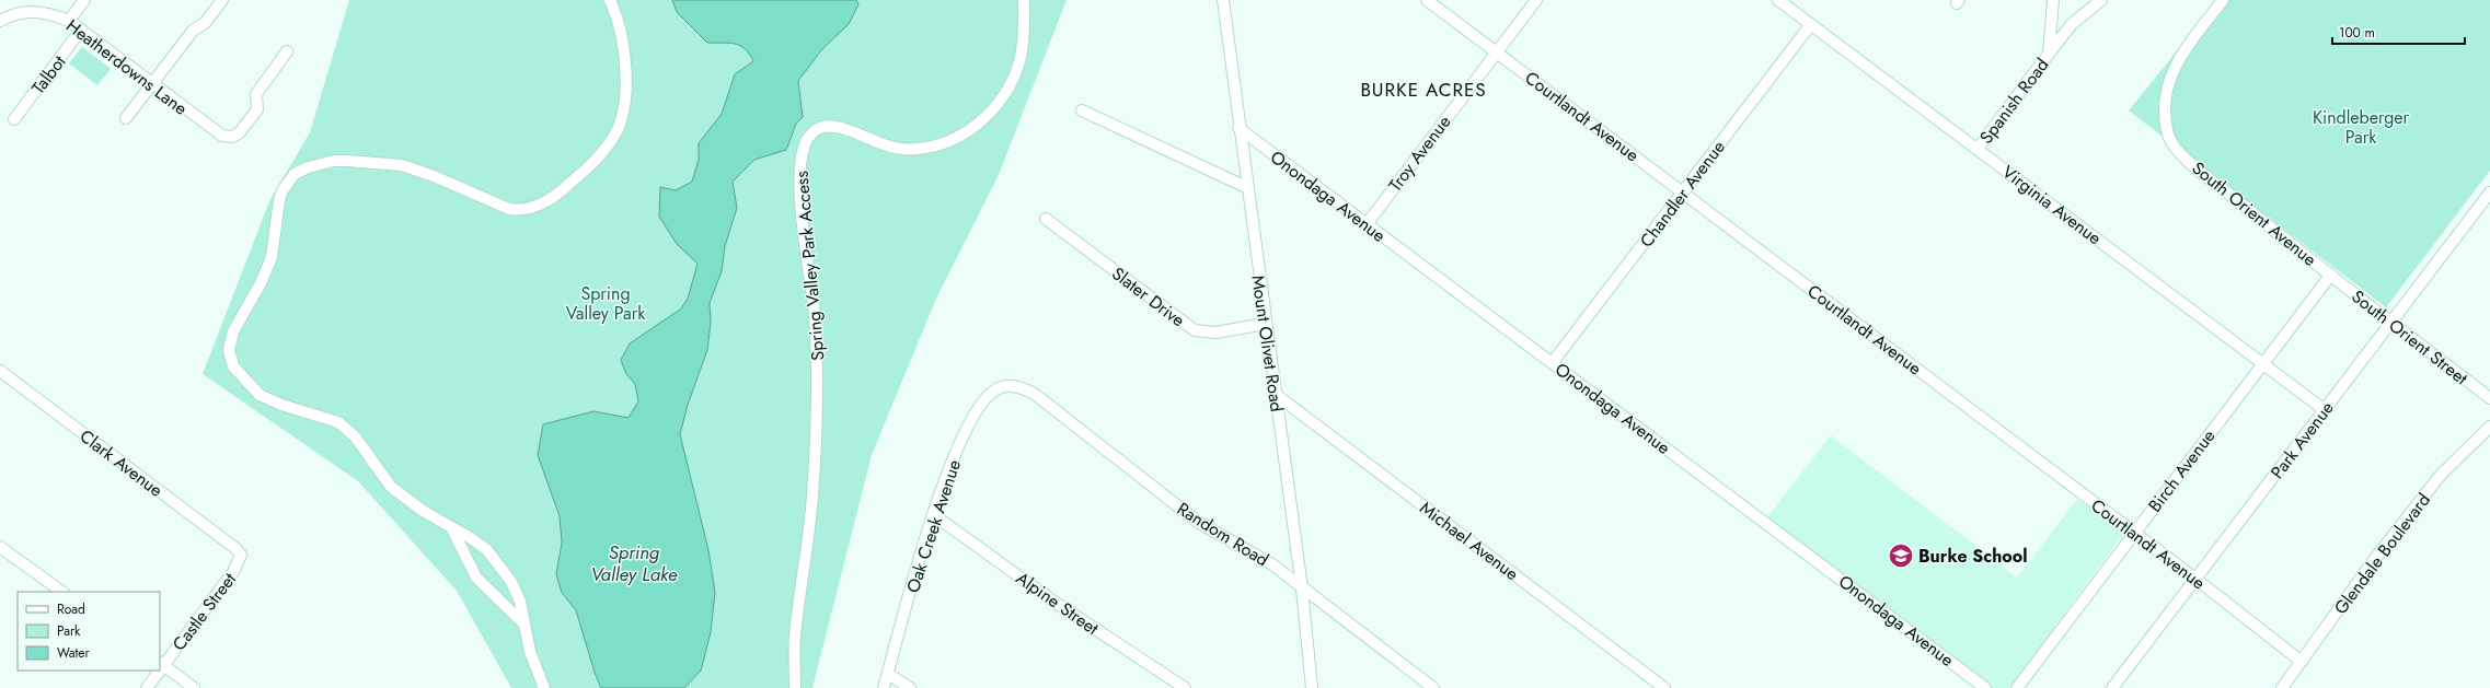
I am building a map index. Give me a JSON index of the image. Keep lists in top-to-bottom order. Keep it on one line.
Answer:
{"streets":{"street":["Heatherdowns Lane","Talbot","Spanish Road","Courtlandt Avenue","Troy Avenue","Chandler Avenue","Onondaga Avenue","Virginia Avenue","South Orient Avenue","Spring Valley Park Access","Slater Drive","South Orient Street","Mount Olivet Road","Park Avenue","Clark Avenue","Birch Avenue","Oak Creek Avenue","Random Road","Michael Avenue","Glendale Boulevard","Alpine Street","Castle Street"]},"crossings":[["Heatherdowns Lane","Talbot"],["Spanish Road","Virginia Avenue"],["Courtlandt Avenue","Troy Avenue"],["Courtlandt Avenue","Chandler Avenue"],["Courtlandt Avenue","Park Avenue"],["Courtlandt Avenue","Birch Avenue"],["Courtlandt Avenue","Glendale Boulevard"],["Troy Avenue","Onondaga Avenue"],["Chandler Avenue","Onondaga Avenue"],["Chandler Avenue","Virginia Avenue"],["Onondaga Avenue","Mount Olivet Road"],["Virginia Avenue","Park Avenue"],["Virginia Avenue","Birch Avenue"],["South Orient Avenue","South Orient Street"],["South Orient Avenue","Birch Avenue"],["Slater Drive","Mount Olivet Road"],["South Orient Street","Park Avenue"],["South Orient Street","Birch Avenue"],["Mount Olivet Road","Random Road"],["Mount Olivet Road","Michael Avenue"],["Clark Avenue","Castle Street"],["Oak Creek Avenue","Random Road"],["Oak Creek Avenue","Alpine Street"]],"districts":["BURKE ACRES"],"water":["Spring Valley Lake"],"parks":["Kindleberger Park","Spring Valley Park"],"places":{"school or university":["Burke School"]},"legend":["Road","Park","Water"],"scale_bar":"100 m"}
